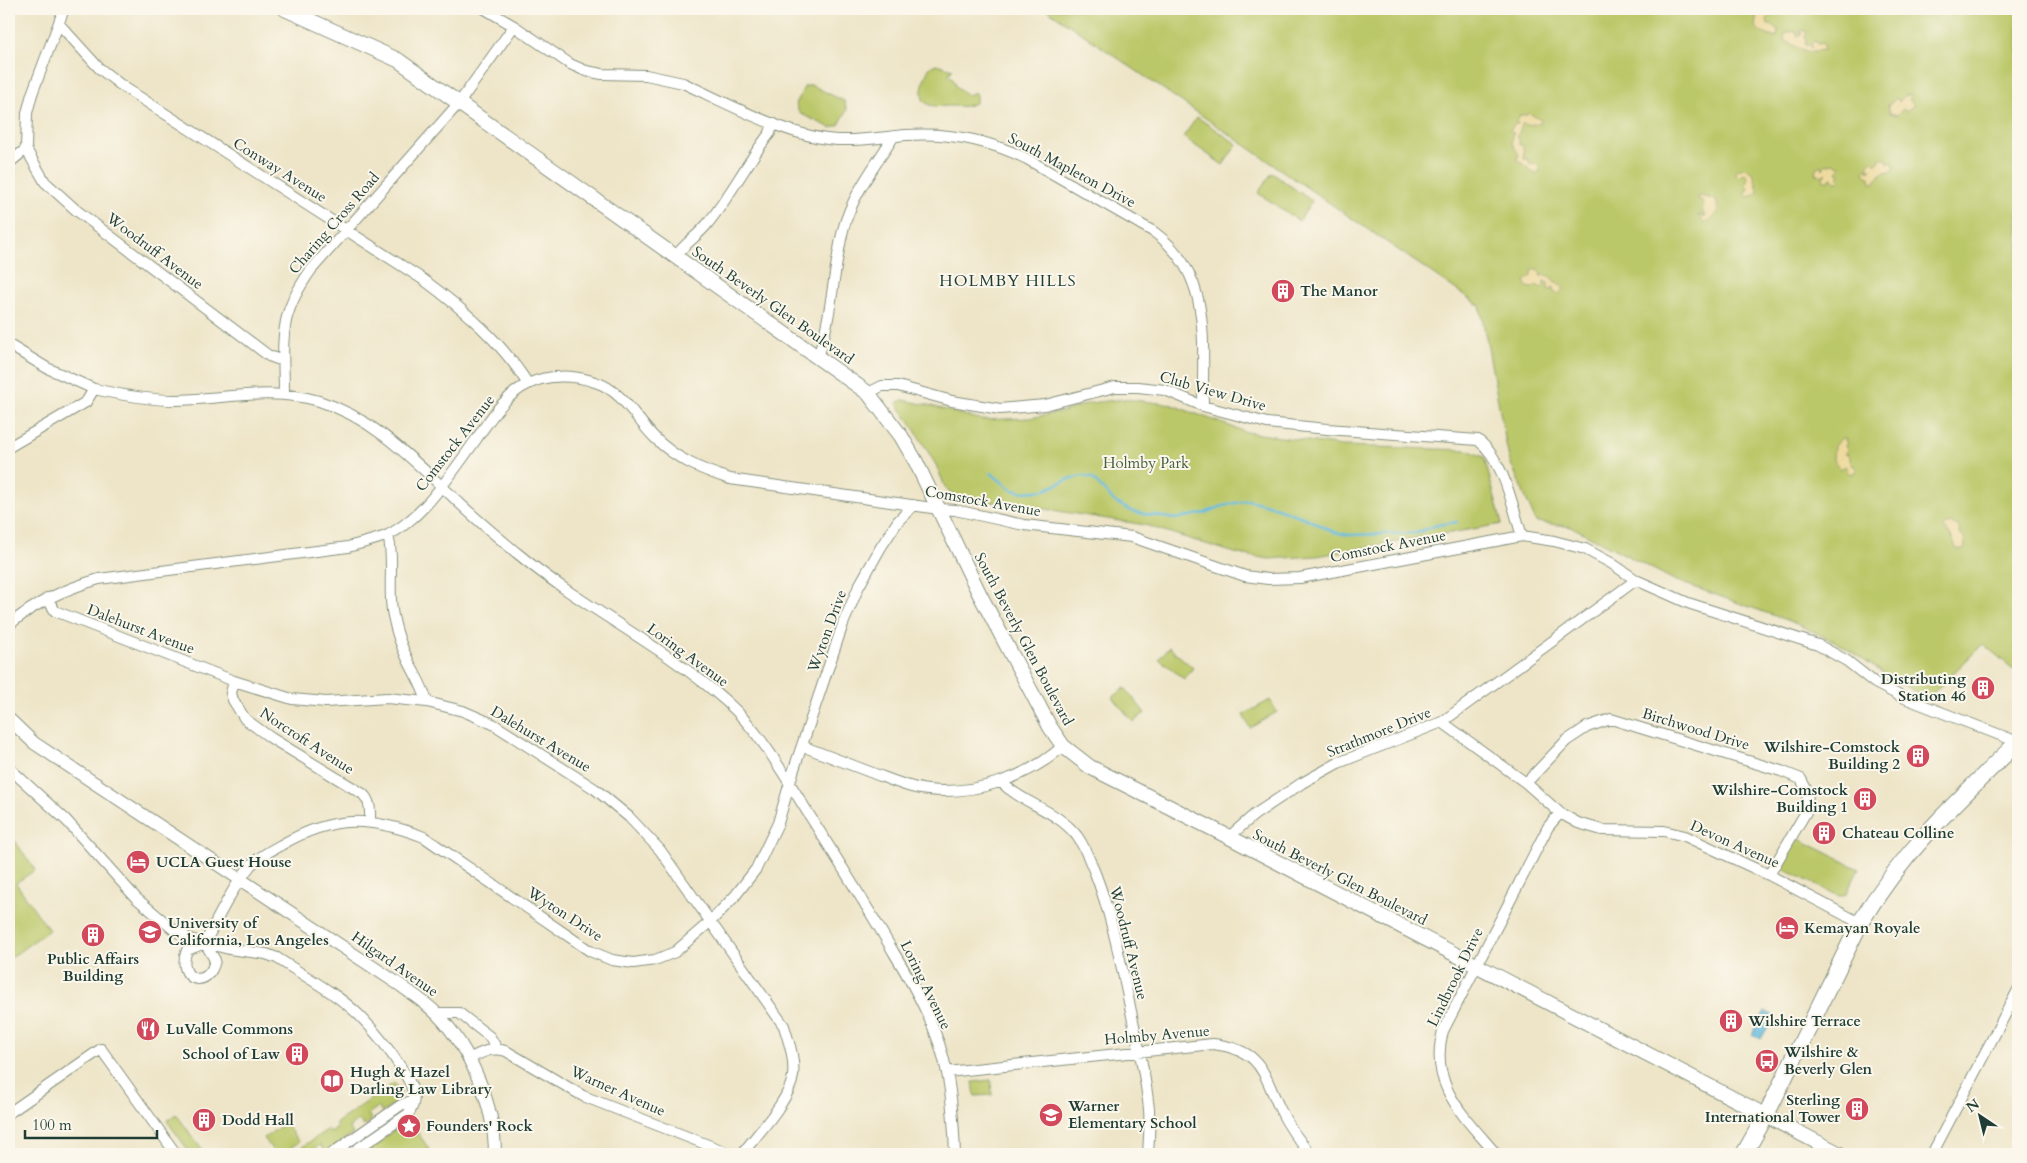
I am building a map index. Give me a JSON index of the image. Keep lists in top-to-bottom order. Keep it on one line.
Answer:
{"streets":{"main road":["South Beverly Glen Boulevard"],"street":["Conway Avenue","South Mapleton Drive","Charing Cross Road","Woodruff Avenue","Club View Drive","Comstock Avenue","Dalehurst Avenue","Wyton Drive","Loring Avenue","Birchwood Drive","Strathmore Drive","Norcroft Avenue","Devon Avenue","Hilgard Avenue","Lindbrook Drive","Holmby Avenue","Warner Avenue"]},"crossings":[["Conway Avenue","Charing Cross Road"],["Conway Avenue","Comstock Avenue"],["South Mapleton Drive","Charing Cross Road"],["South Mapleton Drive","Club View Drive"],["Charing Cross Road","Woodruff Avenue"],["Charing Cross Road","South Beverly Glen Boulevard"],["Charing Cross Road","Loring Avenue"],["Woodruff Avenue","Holmby Avenue"],["South Beverly Glen Boulevard","Club View Drive"],["South Beverly Glen Boulevard","Comstock Avenue"],["South Beverly Glen Boulevard","Strathmore Drive"],["South Beverly Glen Boulevard","Lindbrook Drive"],["Club View Drive","Comstock Avenue"],["Comstock Avenue","Dalehurst Avenue"],["Comstock Avenue","Wyton Drive"],["Comstock Avenue","Loring Avenue"],["Comstock Avenue","Strathmore Drive"],["Dalehurst Avenue","Wyton Drive"],["Dalehurst Avenue","Norcroft Avenue"],["Wyton Drive","Loring Avenue"],["Wyton Drive","Norcroft Avenue"],["Wyton Drive","Hilgard Avenue"],["Loring Avenue","Holmby Avenue"],["Birchwood Drive","Devon Avenue"],["Strathmore Drive","Devon Avenue"],["Devon Avenue","Lindbrook Drive"],["Hilgard Avenue","Warner Avenue"]],"districts":["HOLMBY HILLS"],"parks":["Holmby Park"],"places":{"building":["The Manor","Distributing Station 46","Wilshire-Comstock Building 2","Wilshire-Comstock Building 1","Chateau Colline","Public Affairs Building","Wilshire Terrace","School of Law","Sterling International Tower","Dodd Hall"],"hotel":["UCLA Guest House","Kemayan Royale"],"school or university":["University of California, Los Angeles","Warner Elementary School"],"restaurant":["LuValle Commons"],"bus stop":["Wilshire & Beverly Glen"],"library":["Hugh & Hazel Darling Law Library"],"place":["Founders' Rock"]},"scale_bar":"100 m","north":"top left"}
